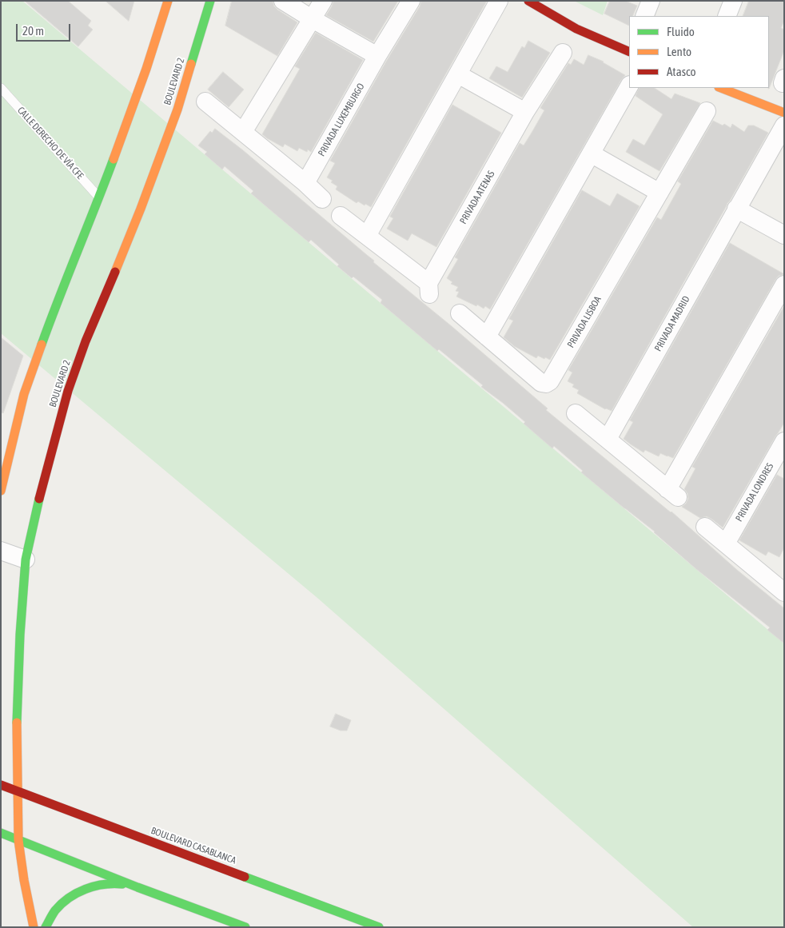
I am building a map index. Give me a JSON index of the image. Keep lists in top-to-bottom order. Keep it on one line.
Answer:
{"streets":{"main road":["BOULEVARD 2","BOULEVARD CASABLANCA"],"street":["PRIVADA LUXEMBURGO","PRIVADA ATENAS","PRIVADA LISBOA","PRIVADA MADRID","PRIVADA LONDRES"],"lane":["CALLE DERECHO DE VÍA CFE"]},"crossings":[["BOULEVARD 2","BOULEVARD CASABLANCA"]],"legend":["Fluido","Lento","Atasco"],"scale_bar":"20 m"}
